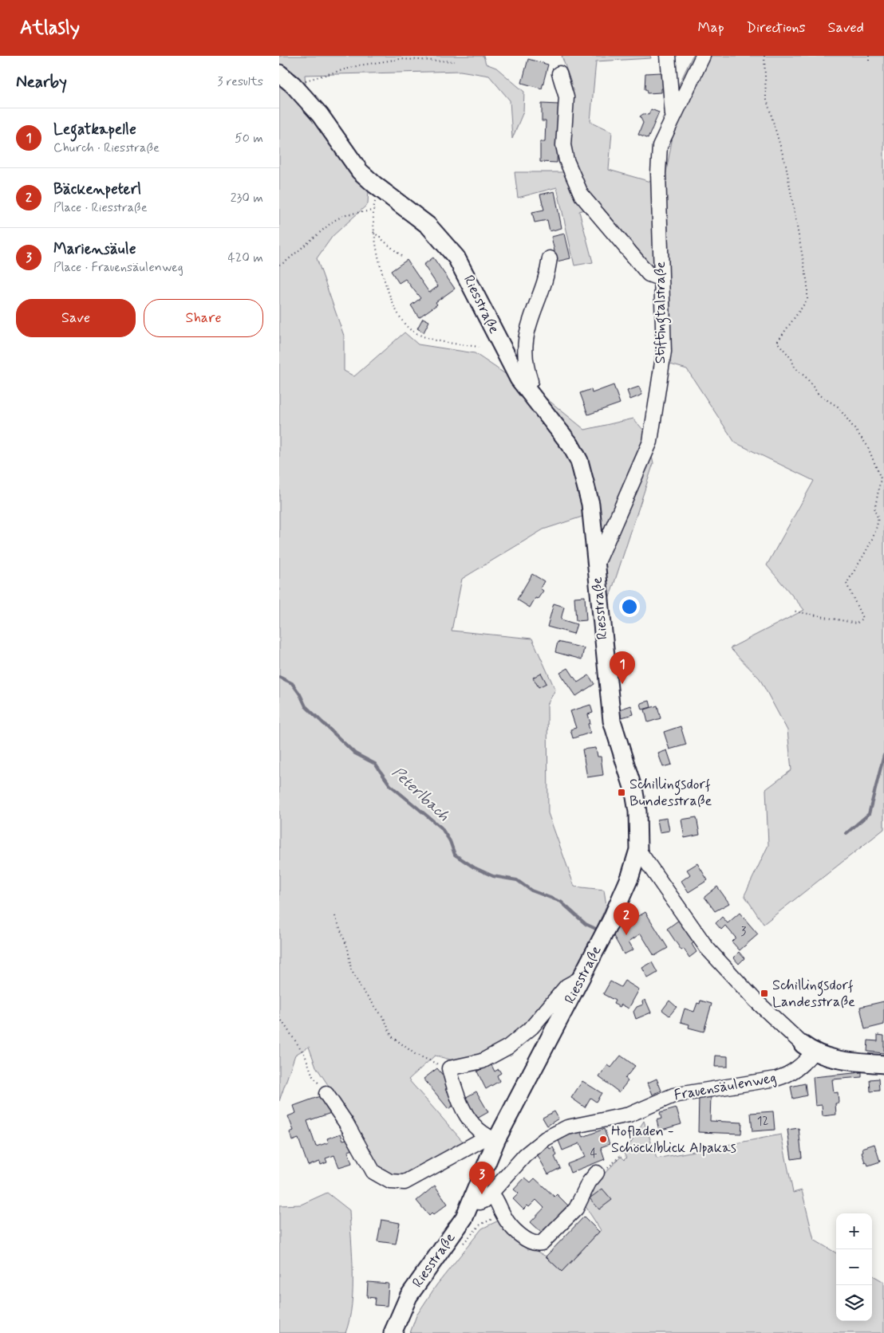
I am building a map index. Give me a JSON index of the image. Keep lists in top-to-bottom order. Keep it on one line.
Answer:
{"streets":{"main road":["Riesstraße"],"street":["Stiftingtalstraße","Frauensäulenweg"]},"crossings":[["Riesstraße","Stiftingtalstraße"],["Riesstraße","Frauensäulenweg"]],"water":["Peterlbach"],"places":{"transit":["Schillingsdorf Bundesstraße","Schillingsdorf Landesstraße"],"other":["Hofladen - Schöcklblick Alpakas"]},"house_numbers":["3","12","4"],"page":{"header":"Atlasly","nav":["Map","Directions","Saved"],"heading":["Nearby","3 results"],"list":[{"mark":"1","name":"Legatkapelle","note":"Church · Riesstraße","value":"50 m"},{"mark":"2","name":"Bäckenpeterl","note":"Place · Riesstraße","value":"230 m"},{"mark":"3","name":"Mariensäule","note":"Place · Frauensäulenweg","value":"420 m"}],"buttons":["Save","Share"],"pins":["1","2","3"],"map_buttons":["+","−"]}}
